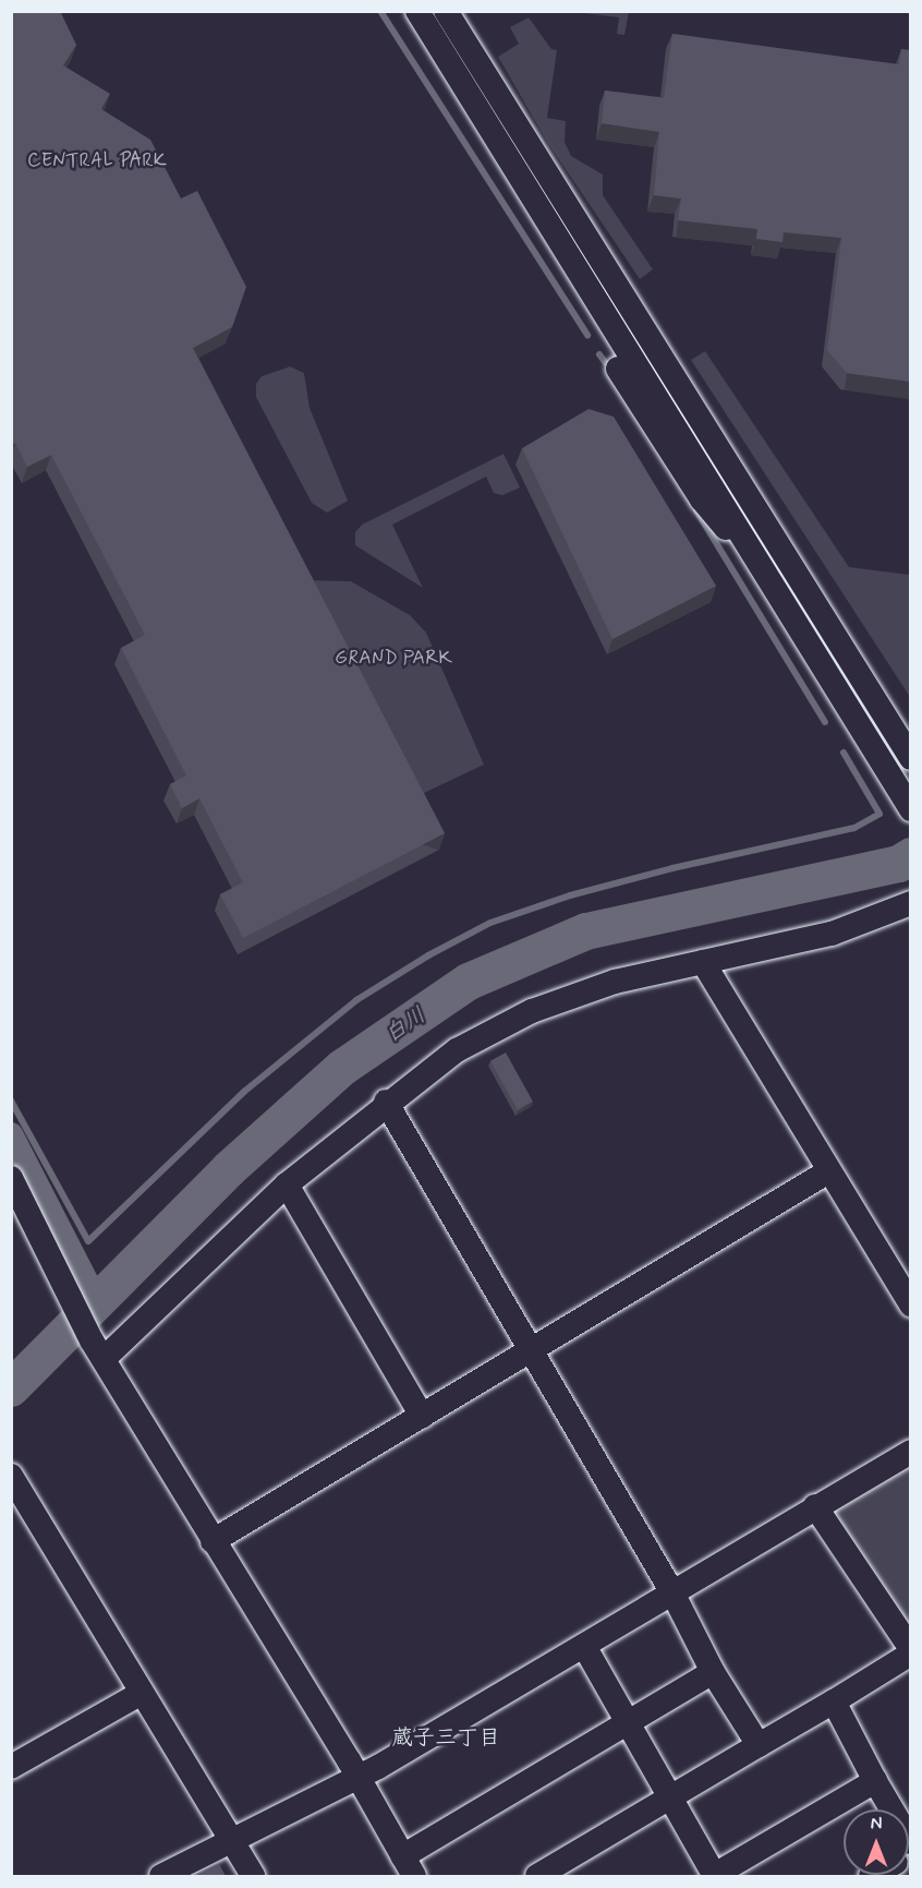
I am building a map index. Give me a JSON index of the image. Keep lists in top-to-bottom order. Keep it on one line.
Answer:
{"districts":["蔵子三丁目"],"water":["白川"],"parks":["CENTRAL PARK","GRAND PARK"],"north":"top"}
